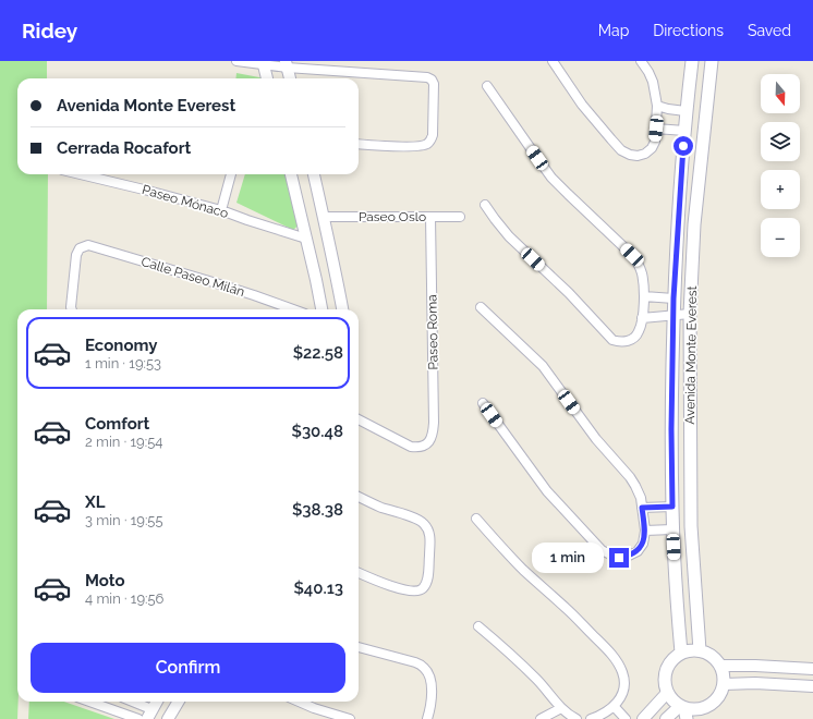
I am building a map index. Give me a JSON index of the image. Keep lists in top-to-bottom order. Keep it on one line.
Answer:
{"streets":{"main road":["Avenida Monte Everest"],"street":["Paseo Mónaco","Paseo Oslo","Calle Paseo Milán","Paseo Roma"]},"crossings":[["Paseo Oslo","Paseo Roma"]],"north":"bottom","page":{"header":"Ridey","nav":["Map","Directions","Saved"],"map_buttons":["+","−"],"banner":["Avenida Monte Everest","Cerrada Rocafort"],"list":[{"name":"Economy","note":"1 min · 19:53","value":"$22.58"},{"name":"Comfort","note":"2 min · 19:54","value":"$30.48"},{"name":"XL","note":"3 min · 19:55","value":"$38.38"},{"name":"Moto","note":"4 min · 19:56","value":"$40.13"}],"bubble":"1 min","buttons":"Confirm"}}
